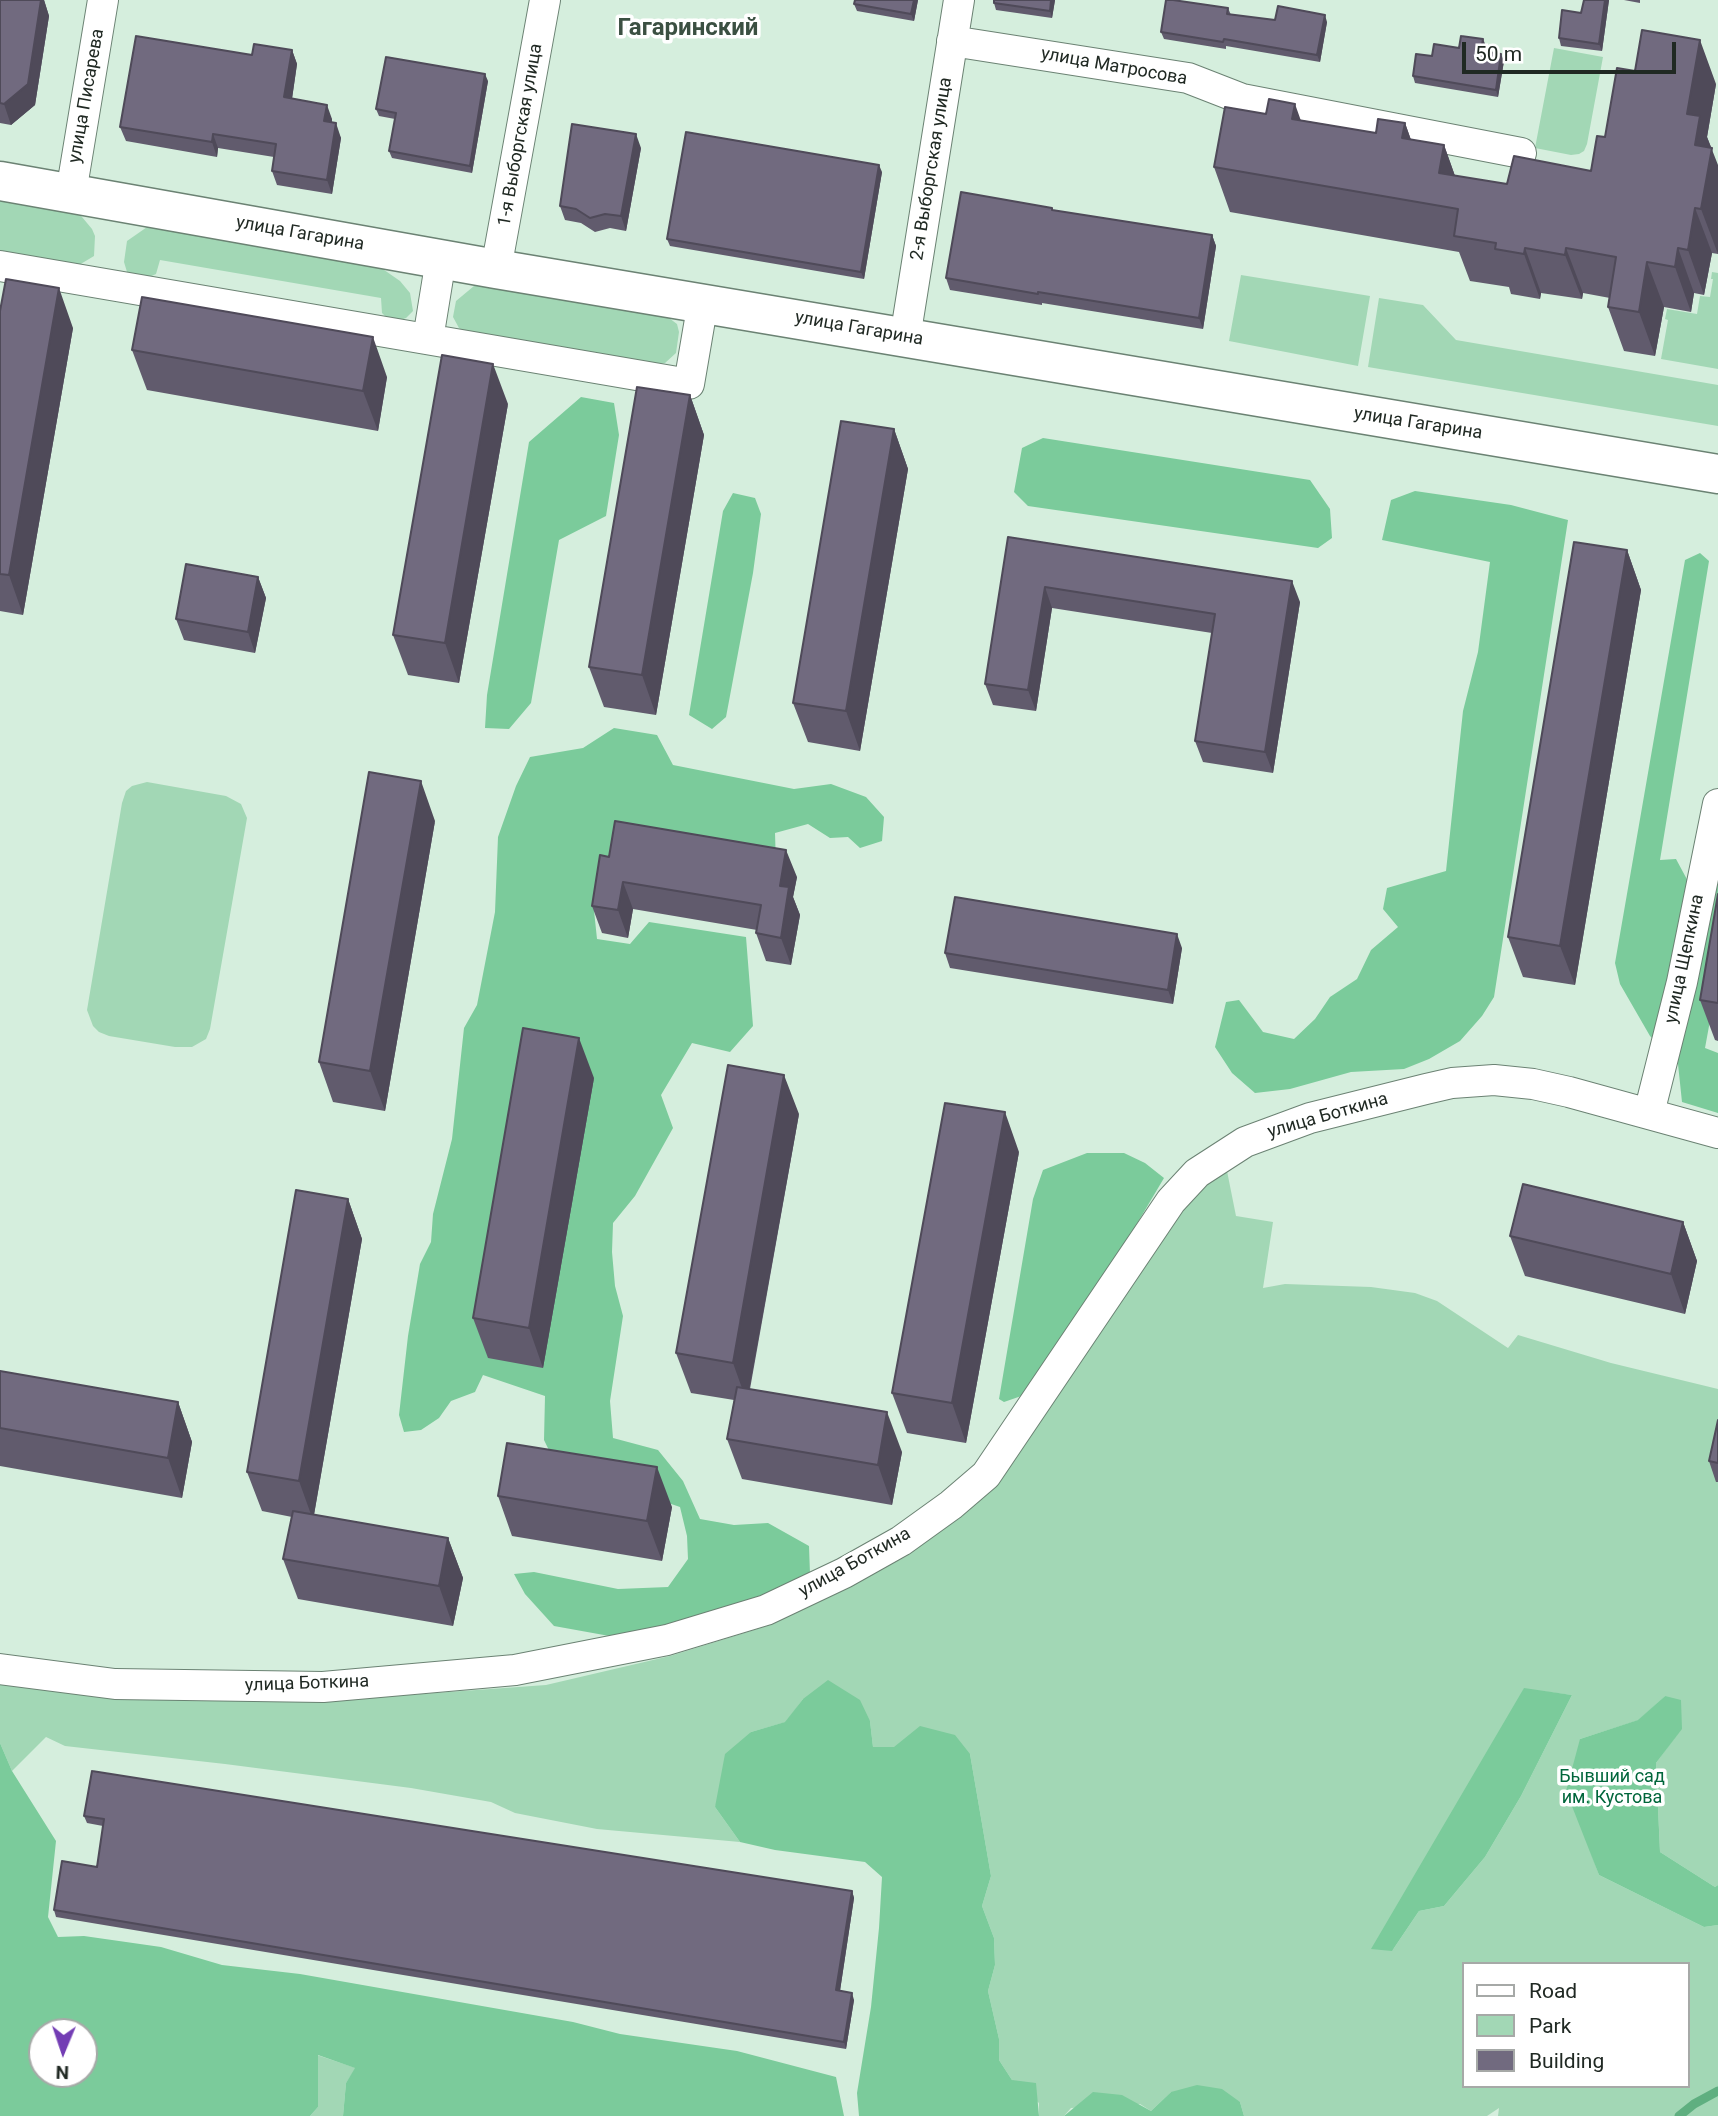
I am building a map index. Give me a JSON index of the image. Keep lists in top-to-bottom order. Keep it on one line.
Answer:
{"streets":{"main road":["улица Гагарина"],"street":["улица Матросова","улица Писарева","1-я Выборгская улица","2-я Выборгская улица","улица Щепкина","улица Боткина"]},"crossings":[["улица Матросова","2-я Выборгская улица"],["улица Писарева","улица Гагарина"],["1-я Выборгская улица","улица Гагарина"],["2-я Выборгская улица","улица Гагарина"],["улица Щепкина","улица Боткина"]],"districts":["Гагаринский"],"parks":["Бывший сад им. Кустова"],"legend":["Road","Park","Building"],"scale_bar":"50 m","north":"bottom"}
